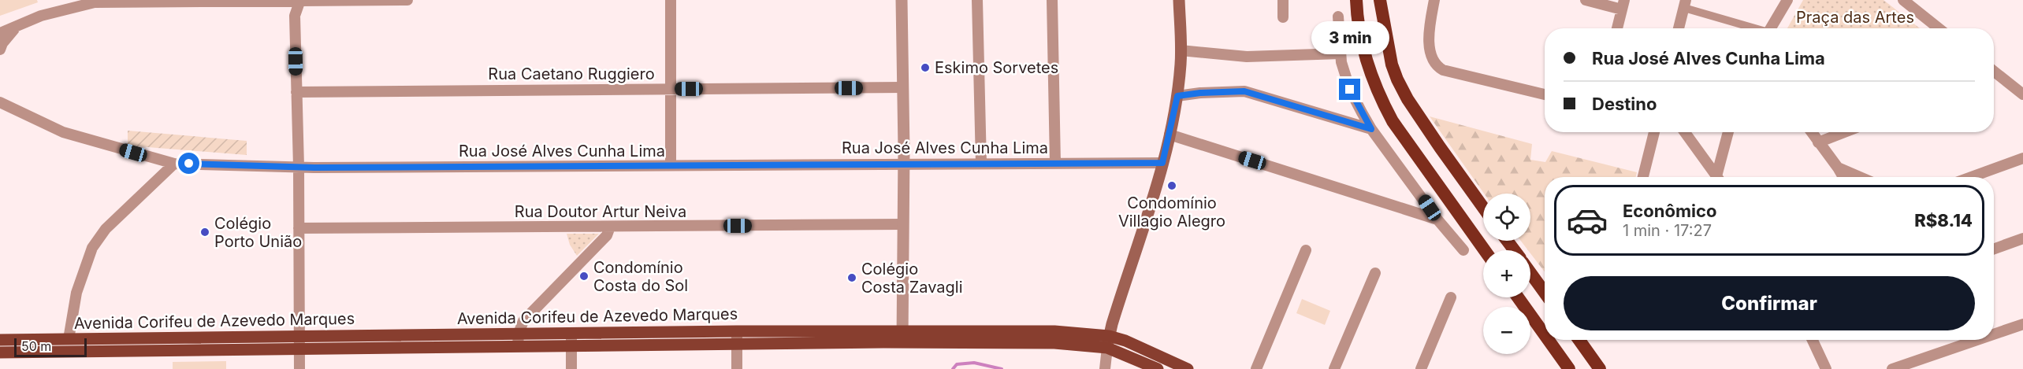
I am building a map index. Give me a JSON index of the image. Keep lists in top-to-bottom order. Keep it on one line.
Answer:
{"streets":{"main road":["Avenida Corifeu de Azevedo Marques"],"street":["Rua Caetano Ruggiero","Rua José Alves Cunha Lima","Rua Doutor Artur Neiva"]},"parks":["Praça das Artes"],"places":["Eskimo Sorvetes","Condomínio Villagio Alegro","Colégio Porto União","Condomínio Costa do Sol","Colégio Costa Zavagli"],"scale_bar":"50 m","page":{"bubble":"3 min","banner":["Rua José Alves Cunha Lima","Destino"],"list":[{"name":"Econômico","note":"1 min · 17:27","value":"R$8.14"}],"map_buttons":["+","−"],"buttons":"Confirmar","scale":"50 m"}}
